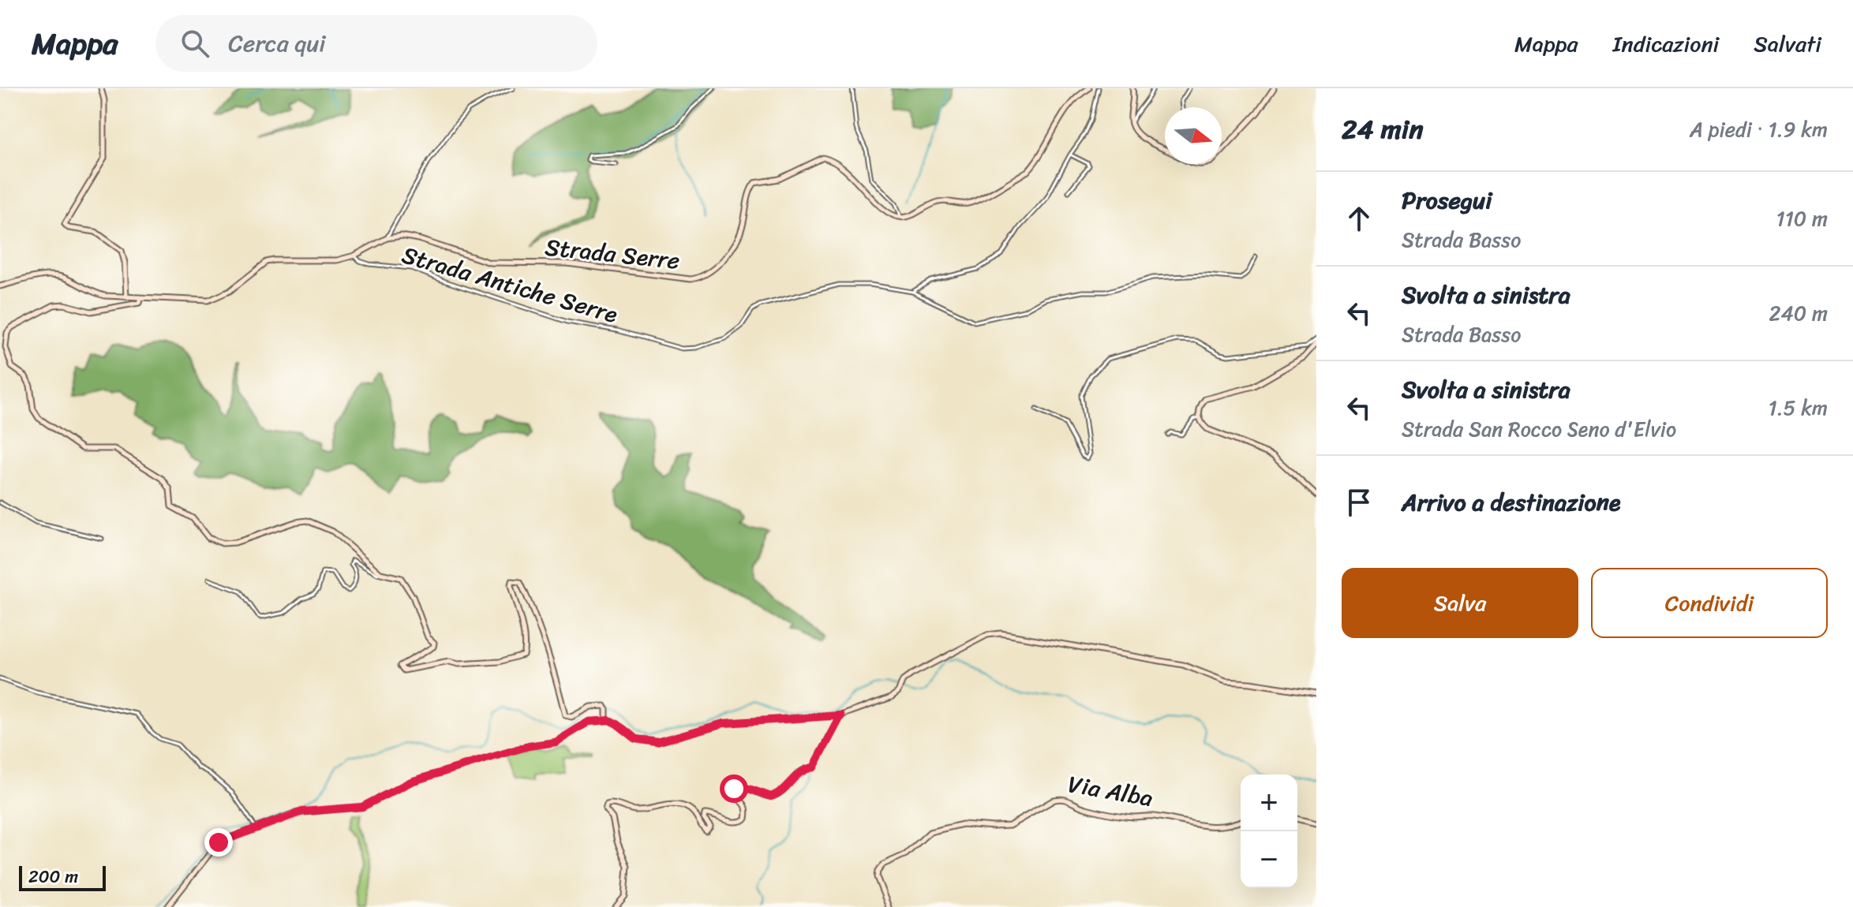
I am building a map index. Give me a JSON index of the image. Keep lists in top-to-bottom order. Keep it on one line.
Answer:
{"streets":{"street":["Strada Serre","Strada Antiche Serre","Via Alba"]},"crossings":[["Strada Serre","Strada Antiche Serre"]],"scale_bar":"200 m","north":"right","page":{"header":"Mappa","search":"Cerca qui","nav":["Mappa","Indicazioni","Salvati"],"heading":["24 min","A piedi · 1.9 km"],"list":[["Prosegui","Strada Basso","110 m"],["Svolta a sinistra","Strada Basso","240 m"],["Svolta a sinistra","Strada San Rocco Seno d'Elvio","1.5 km"],"Arrivo a destinazione"],"buttons":["Salva","Condividi"],"map_buttons":["+","−"],"scale":"200 m"}}
